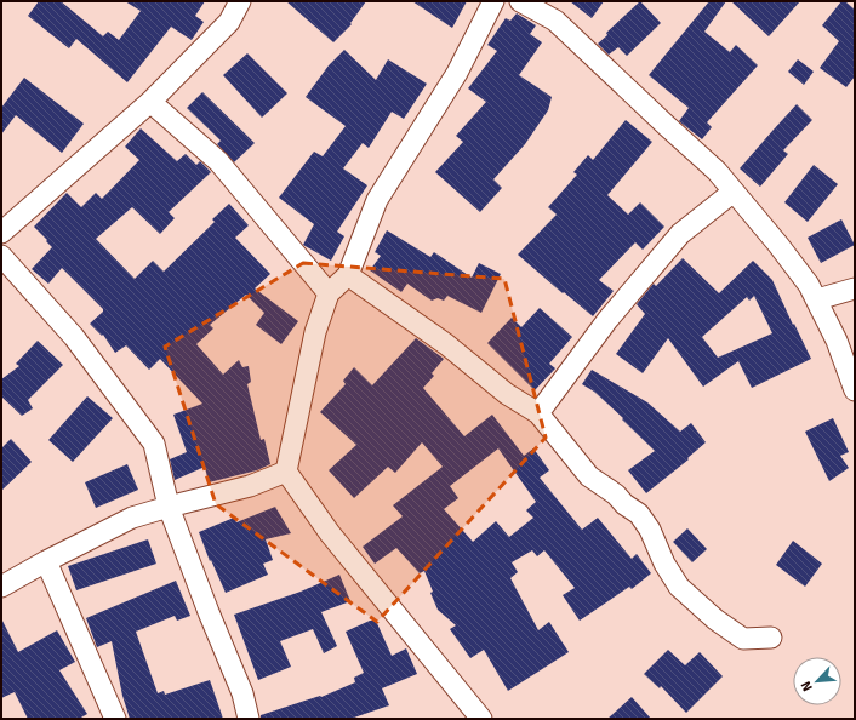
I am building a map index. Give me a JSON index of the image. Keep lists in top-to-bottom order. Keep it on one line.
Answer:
{"north":"bottom left"}
